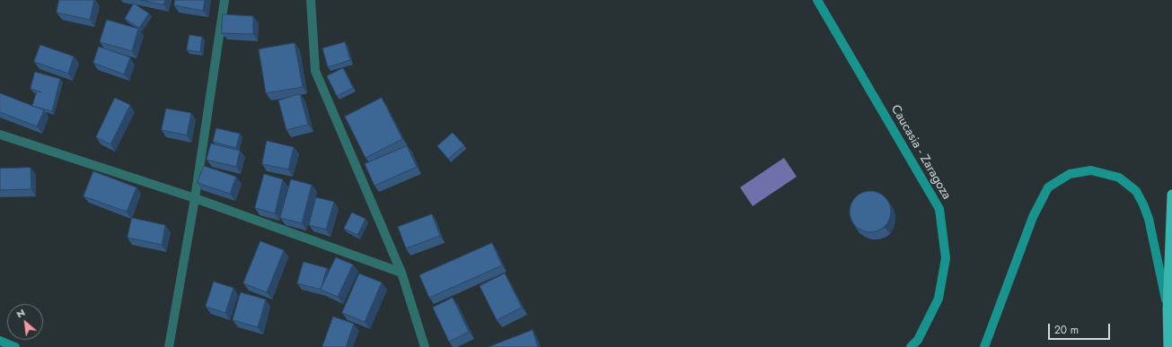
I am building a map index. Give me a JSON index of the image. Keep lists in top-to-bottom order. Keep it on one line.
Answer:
{"streets":{"main road":["Caucasia - Zaragoza"]},"scale_bar":"20 m","north":"top left"}
